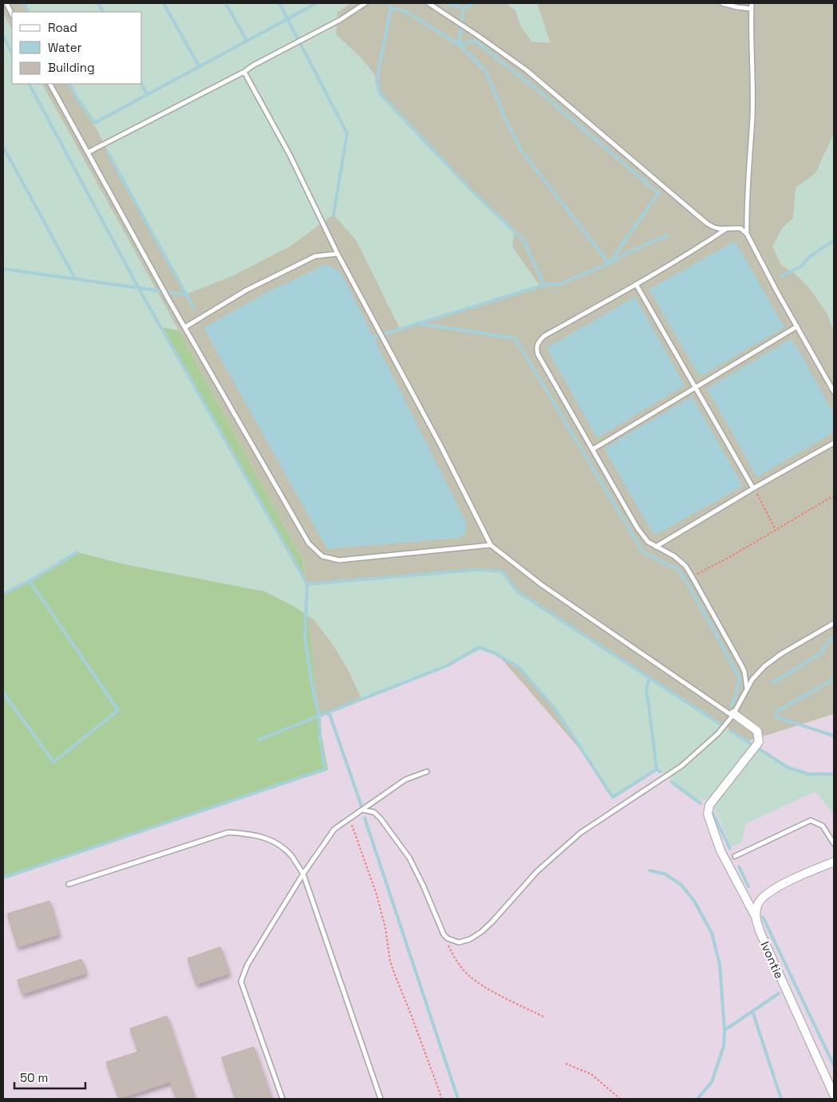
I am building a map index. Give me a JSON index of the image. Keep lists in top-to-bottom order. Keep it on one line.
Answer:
{"streets":{"street":["Ivontie"]},"legend":["Road","Water","Building"],"scale_bar":"50 m"}
